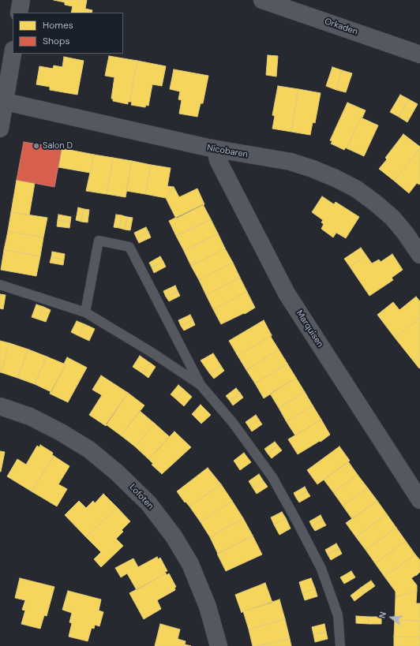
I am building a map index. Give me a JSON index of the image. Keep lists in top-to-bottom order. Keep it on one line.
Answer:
{"streets":{"street":["Orkaden","Nicobaren","Marquisen","Lofoten"]},"crossings":[["Nicobaren","Marquisen"]],"places":["Salon D"],"legend":["Homes","Shops"],"north":"left"}
